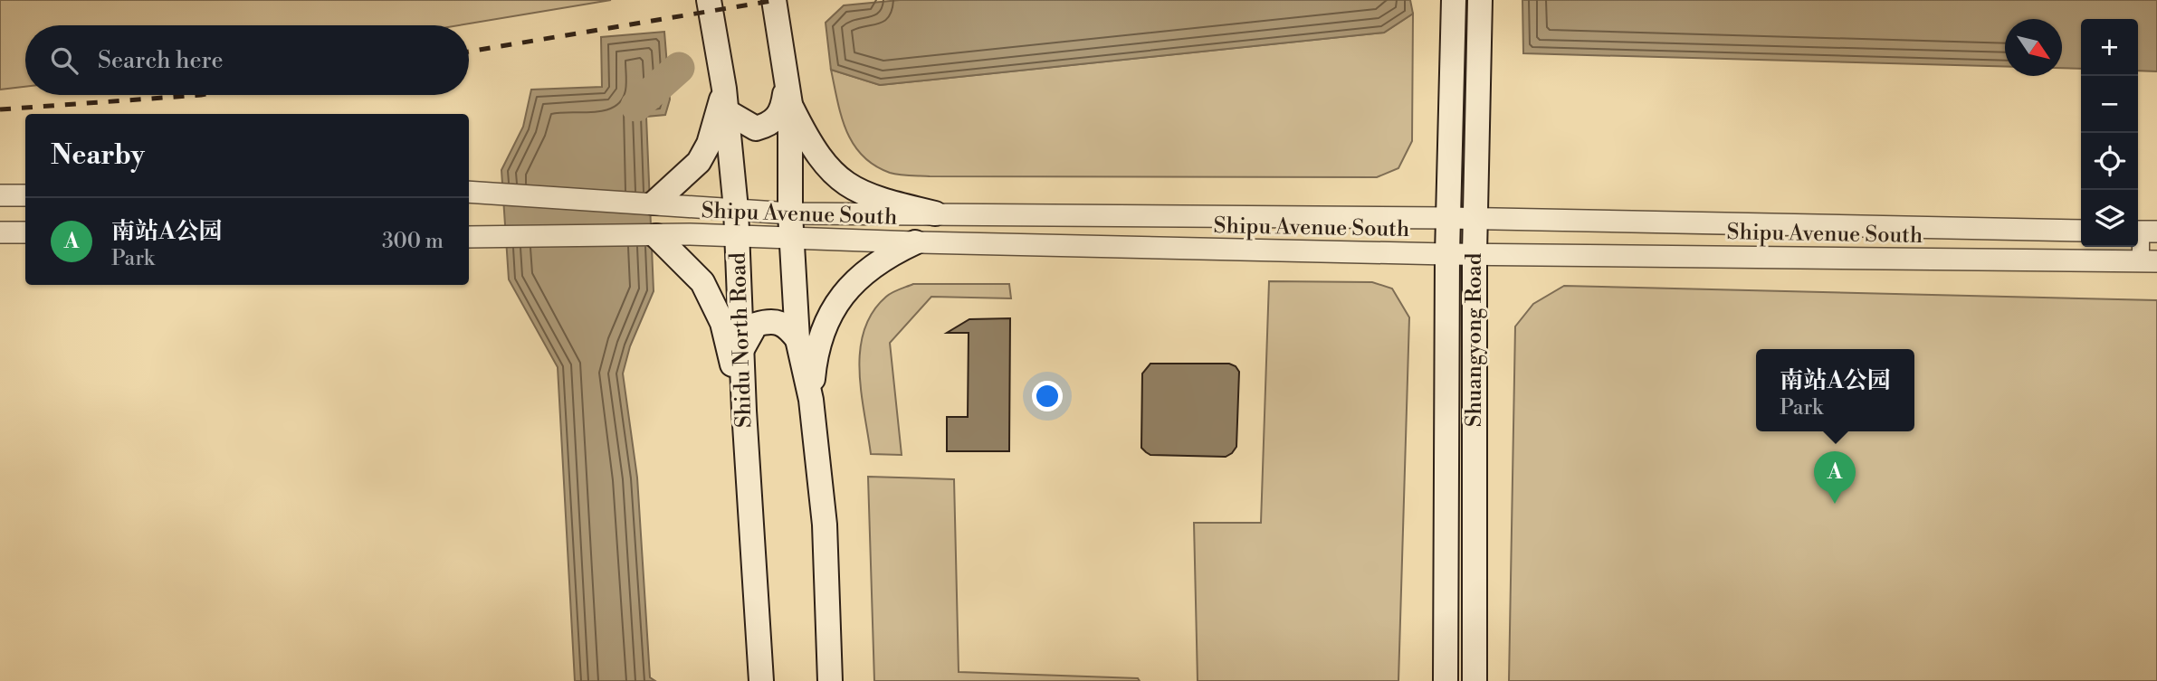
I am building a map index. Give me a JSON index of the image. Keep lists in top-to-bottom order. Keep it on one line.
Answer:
{"streets":{"main road":["Shidu North Road","Shuangyong Road"],"street":["Shipu Avenue South"]},"crossings":[["Shipu Avenue South","Shidu North Road"],["Shipu Avenue South","Shuangyong Road"]],"north":"bottom right","page":{"map_buttons":["+","−"],"search":"Search here","heading":"Nearby","list":[{"mark":"A","name":"南站A公园","note":"Park","value":"300 m"}],"popup":["南站A公园","Park"],"pins":"A"}}
